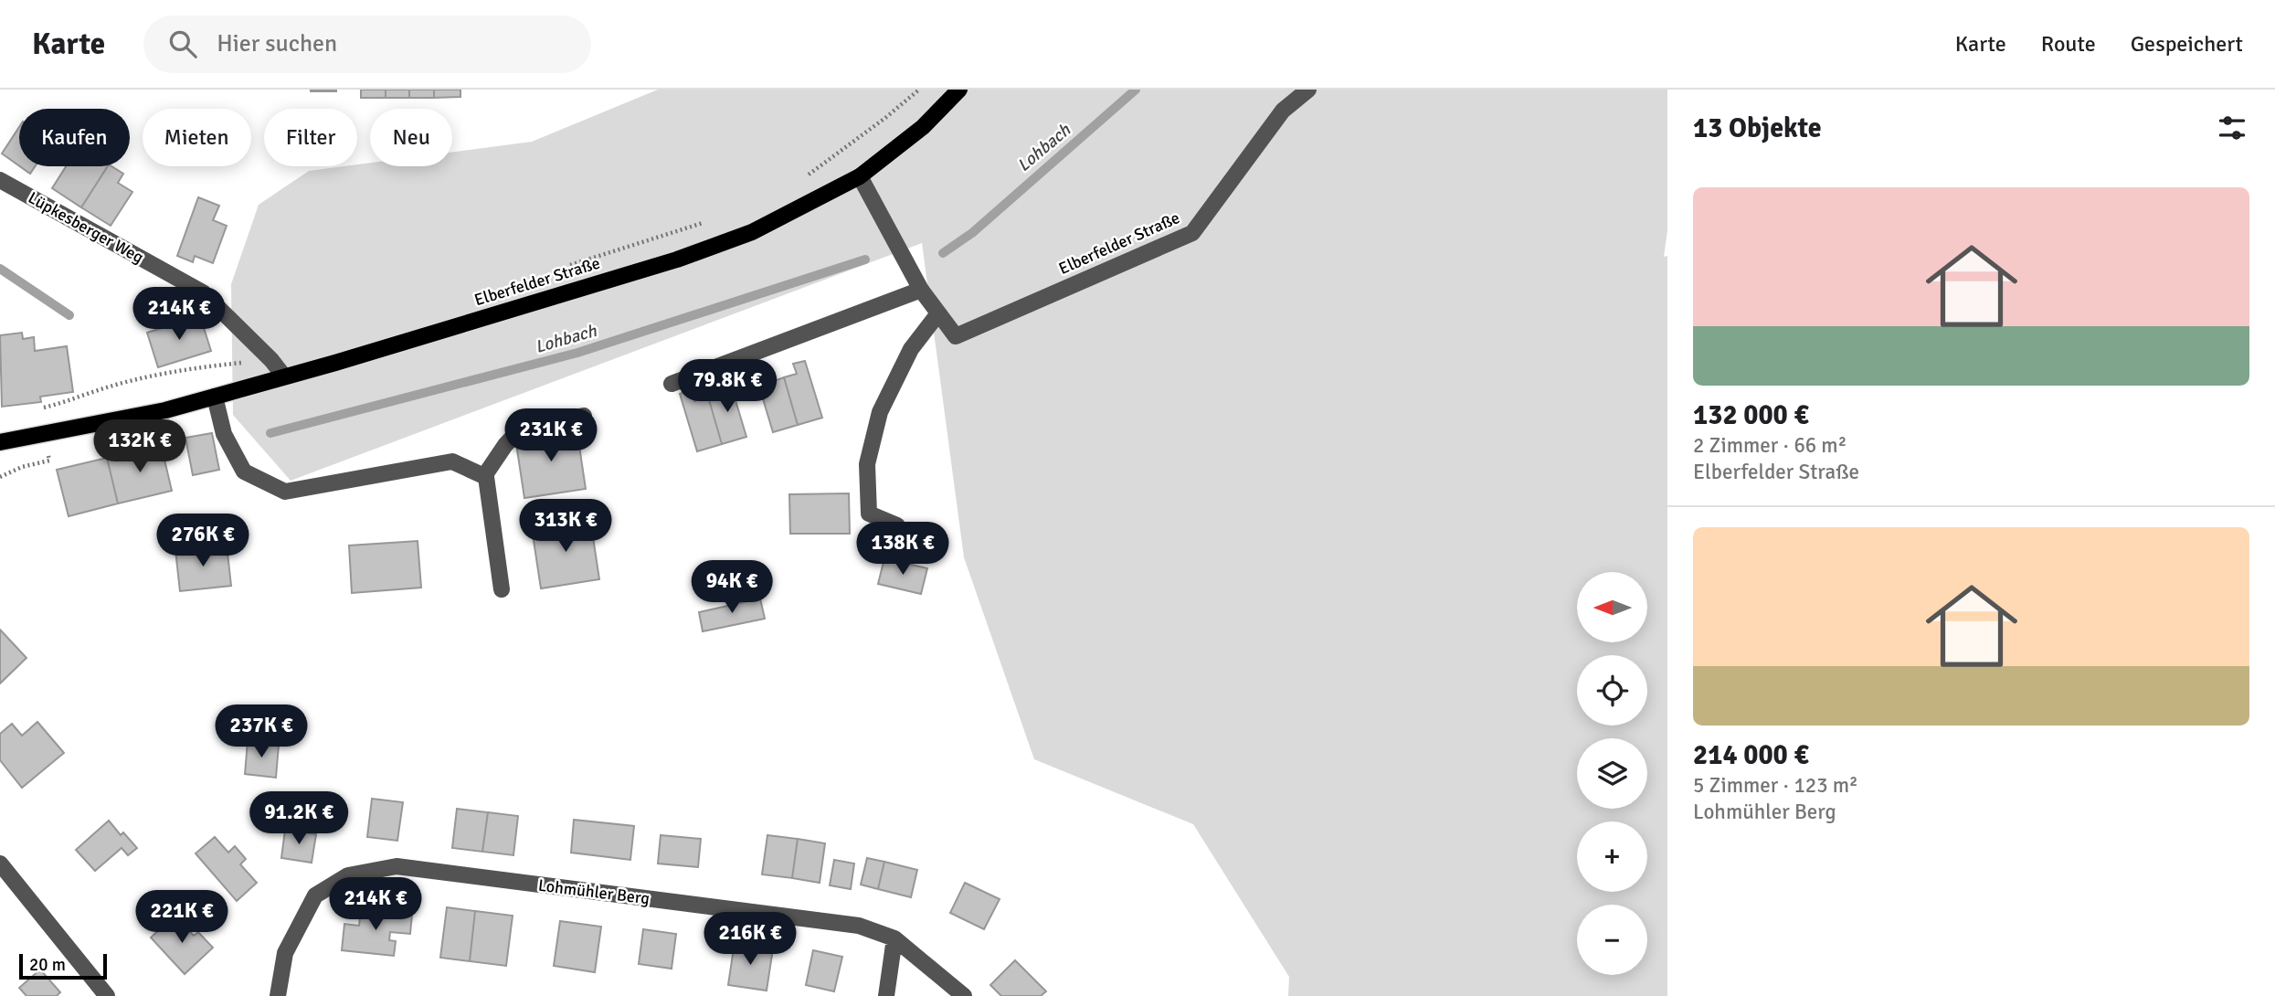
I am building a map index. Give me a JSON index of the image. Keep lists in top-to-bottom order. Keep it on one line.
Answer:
{"streets":{"main road":["Elberfelder Straße"],"street":["Lüpkesberger Weg","Lohmühler Berg"]},"crossings":[["Lüpkesberger Weg","Elberfelder Straße"]],"water":["Lohbach"],"scale_bar":"20 m","north":"left","page":{"header":"Karte","search":"Hier suchen","nav":["Karte","Route","Gespeichert"],"heading":"13 Objekte","chip":["Kaufen","Mieten","Filter","Neu"],"list":[{"name":"132 000 €","note":"2 Zimmer · 66 m² · Elberfelder Straße"},{"name":"214 000 €","note":"5 Zimmer · 123 m² · Lohmühler Berg"}],"price":["214K €","79.8K €","231K €","132K €","313K €","276K €","138K €","94K €","237K €","91.2K €","214K €","221K €","216K €"],"map_buttons":["+","−"],"scale":"20 m"}}
